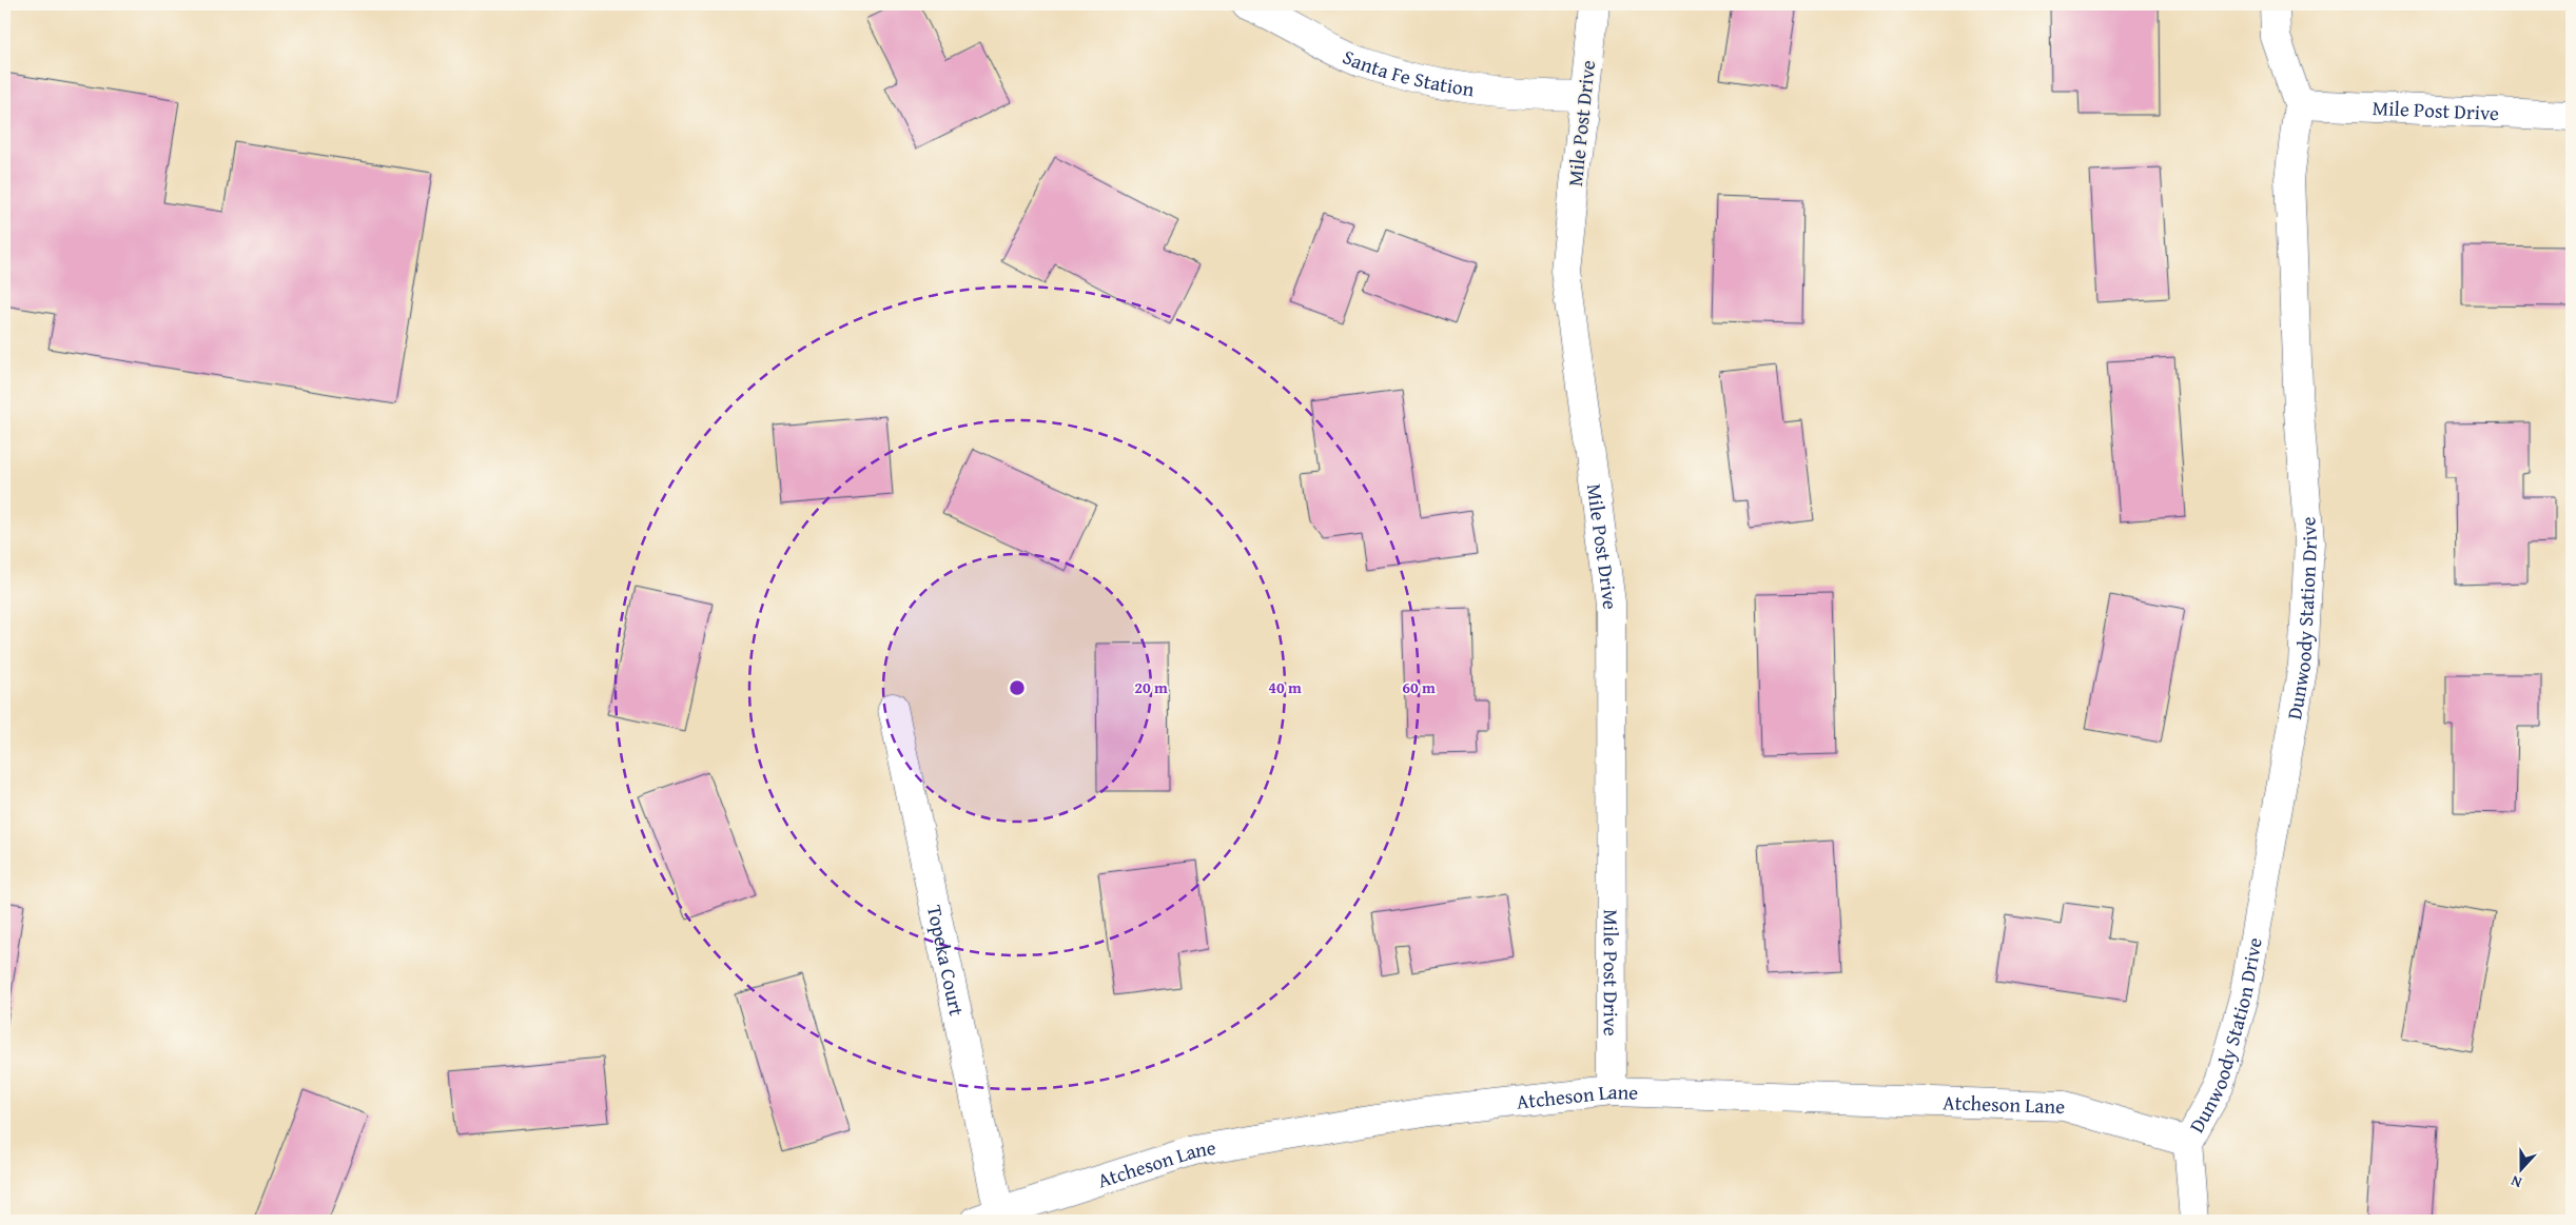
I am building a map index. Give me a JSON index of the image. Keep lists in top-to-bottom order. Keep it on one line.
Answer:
{"streets":{"street":["Santa Fe Station","Mile Post Drive","Dunwoody Station Drive","Topeka Court","Atcheson Lane"]},"crossings":[["Santa Fe Station","Mile Post Drive"],["Mile Post Drive","Dunwoody Station Drive"],["Mile Post Drive","Atcheson Lane"],["Dunwoody Station Drive","Atcheson Lane"],["Topeka Court","Atcheson Lane"]],"north":"bottom","rings":["20 m","40 m","60 m"]}
